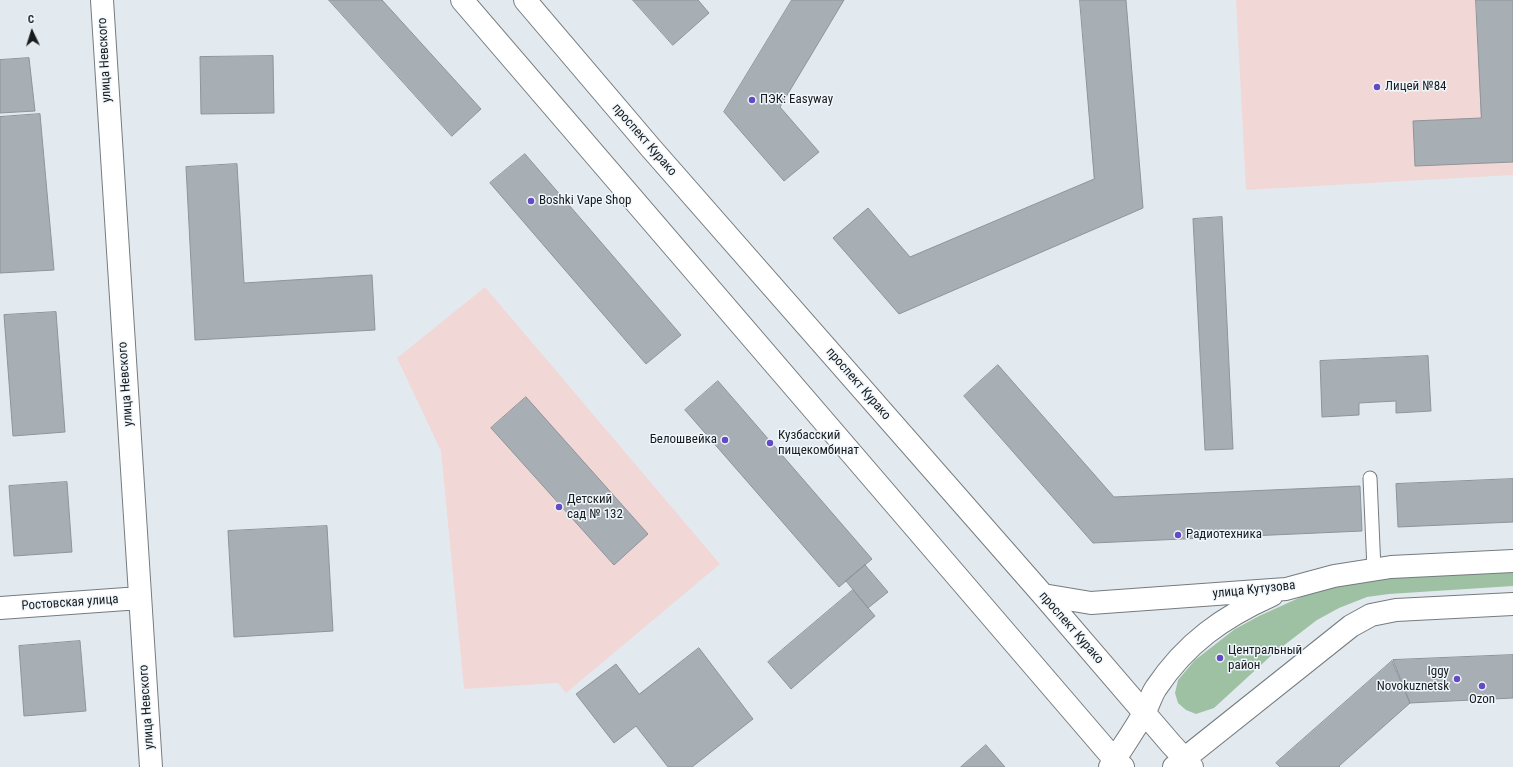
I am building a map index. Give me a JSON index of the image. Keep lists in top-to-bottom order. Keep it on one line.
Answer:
{"streets":{"main road":["улица Невского","проспект Курако","улица Кутузова","Ростовская улица"]},"crossings":[["улица Невского","Ростовская улица"],["проспект Курако","улица Кутузова"]],"places":["Лицей №84","ПЭК: Easyway","Boshki Vape Shop","Белошвейка","Кузбасский пищекомбинат","Детский сад № 132","Радиотехника","Центральный район","Iggy Novokuznetsk","Ozon"],"north":"top"}
